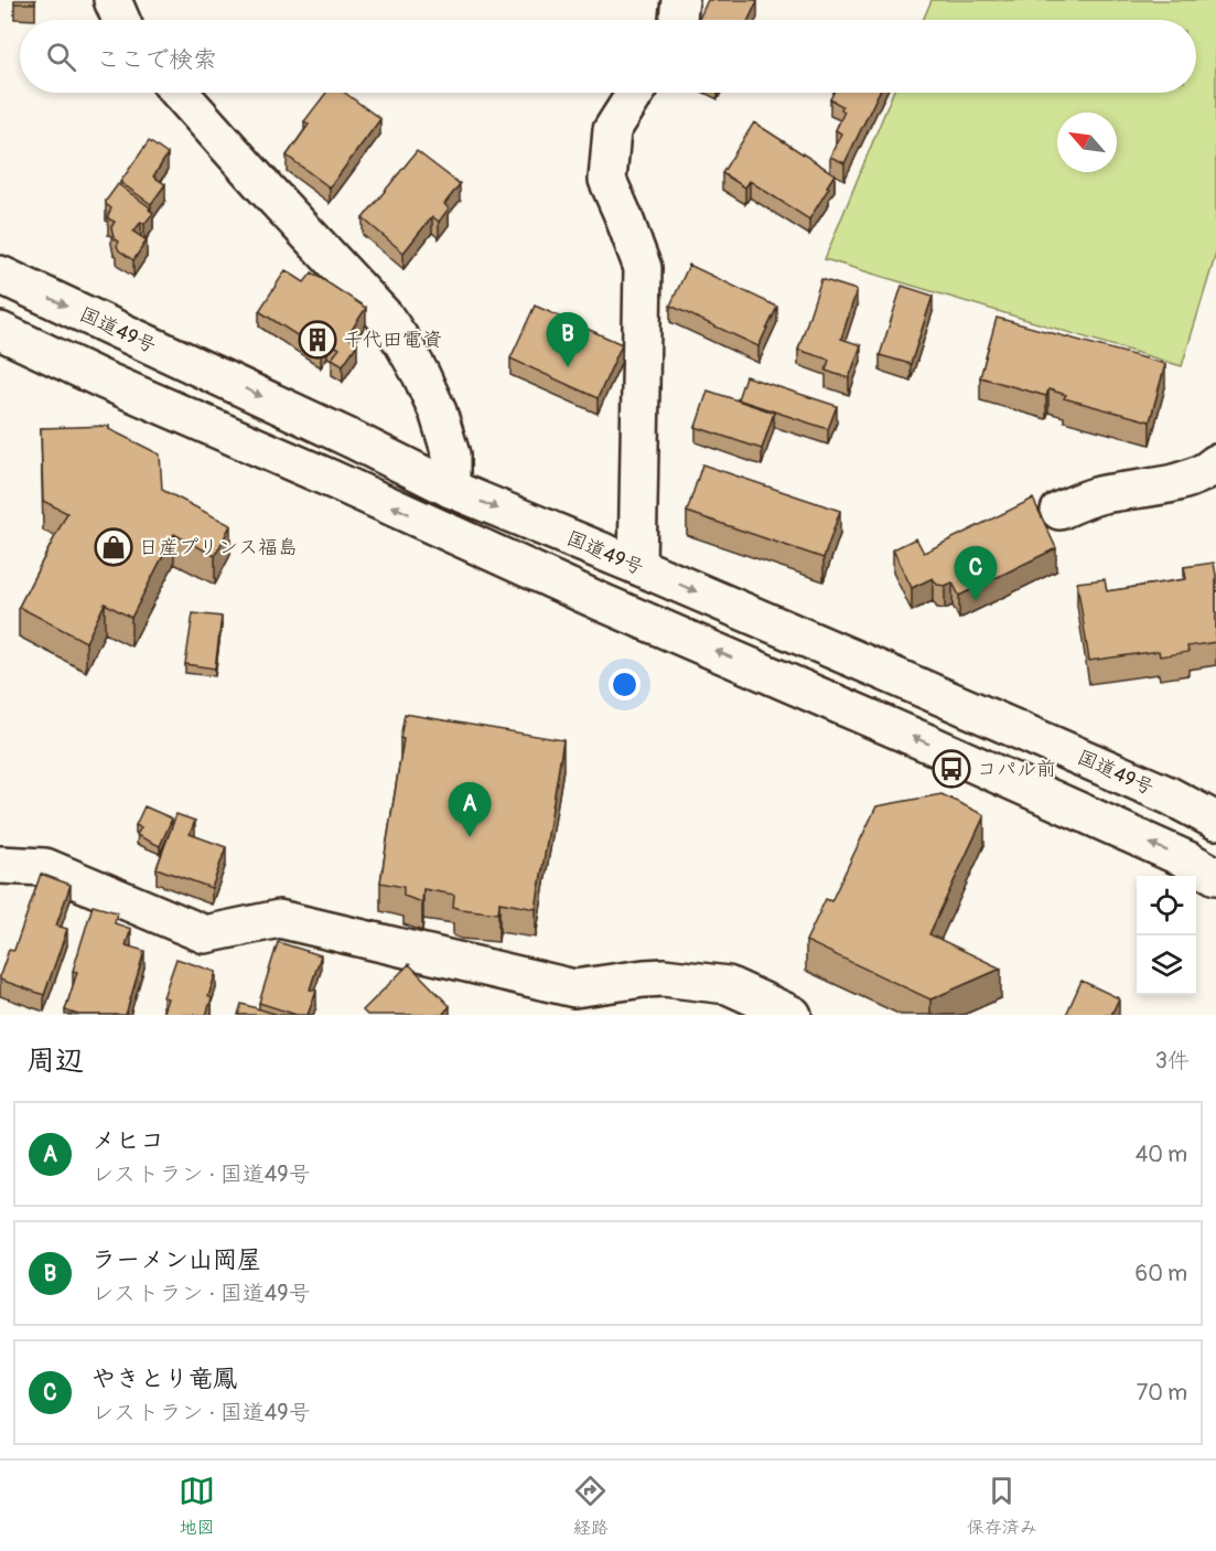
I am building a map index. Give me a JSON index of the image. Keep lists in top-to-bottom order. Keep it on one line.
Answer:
{"streets":{"main road":["国道49号"]},"places":{"building":["千代田電資"],"shop":["日産プリンス福島"],"bus stop":["コパル前"]},"north":"top left","page":{"search":"ここで検索","pins":["B","C","A"],"heading":["周辺","3件"],"list":[{"mark":"A","name":"メヒコ","note":"レストラン · 国道49号","value":"40 m"},{"mark":"B","name":"ラーメン山岡屋","note":"レストラン · 国道49号","value":"60 m"},{"mark":"C","name":"やきとり竜鳳","note":"レストラン · 国道49号","value":"70 m"}],"nav":["地図","経路","保存済み"]}}
